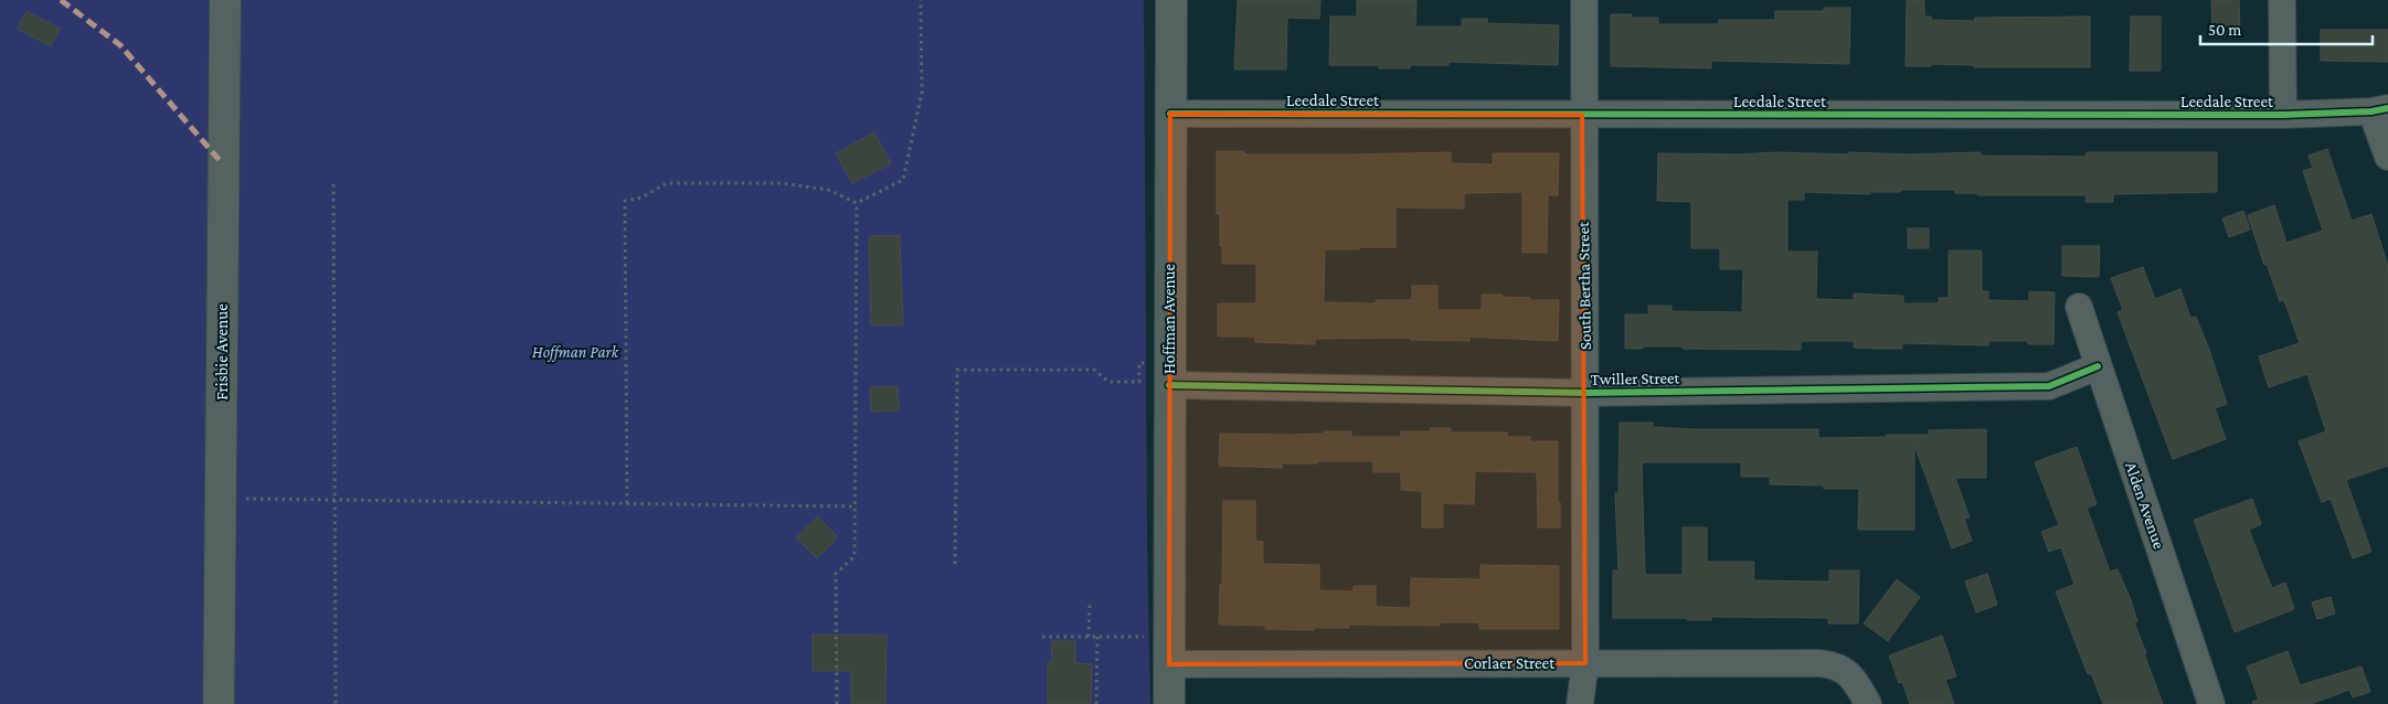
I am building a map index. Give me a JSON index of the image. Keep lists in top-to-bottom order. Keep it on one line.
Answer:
{"streets":{"street":["Leedale Street","South Bertha Street","Hoffman Avenue","Frisbie Avenue","Twiller Street","Alden Avenue","Corlaer Street"]},"crossings":[["Leedale Street","South Bertha Street"],["Leedale Street","Hoffman Avenue"],["South Bertha Street","Twiller Street"],["South Bertha Street","Corlaer Street"],["Hoffman Avenue","Twiller Street"],["Hoffman Avenue","Corlaer Street"],["Twiller Street","Alden Avenue"]],"parks":["Hoffman Park"],"scale_bar":"50 m"}
